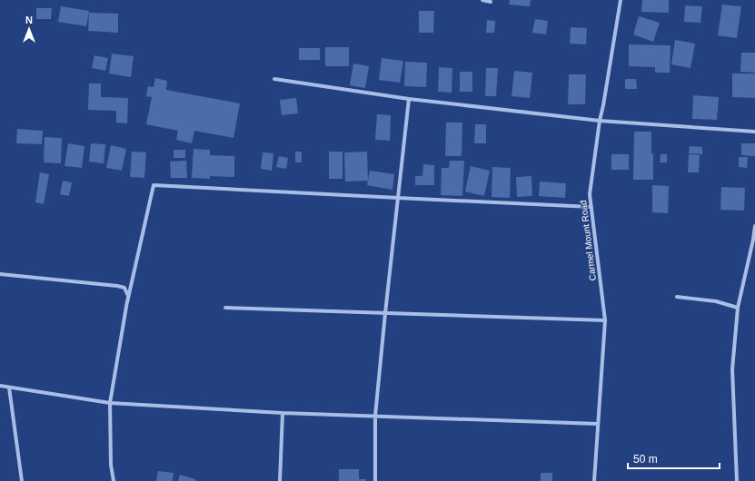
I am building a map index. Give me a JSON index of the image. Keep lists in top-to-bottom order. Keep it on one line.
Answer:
{"streets":{"street":["Carmel Mount Road"]},"scale_bar":"50 m","north":"top"}
